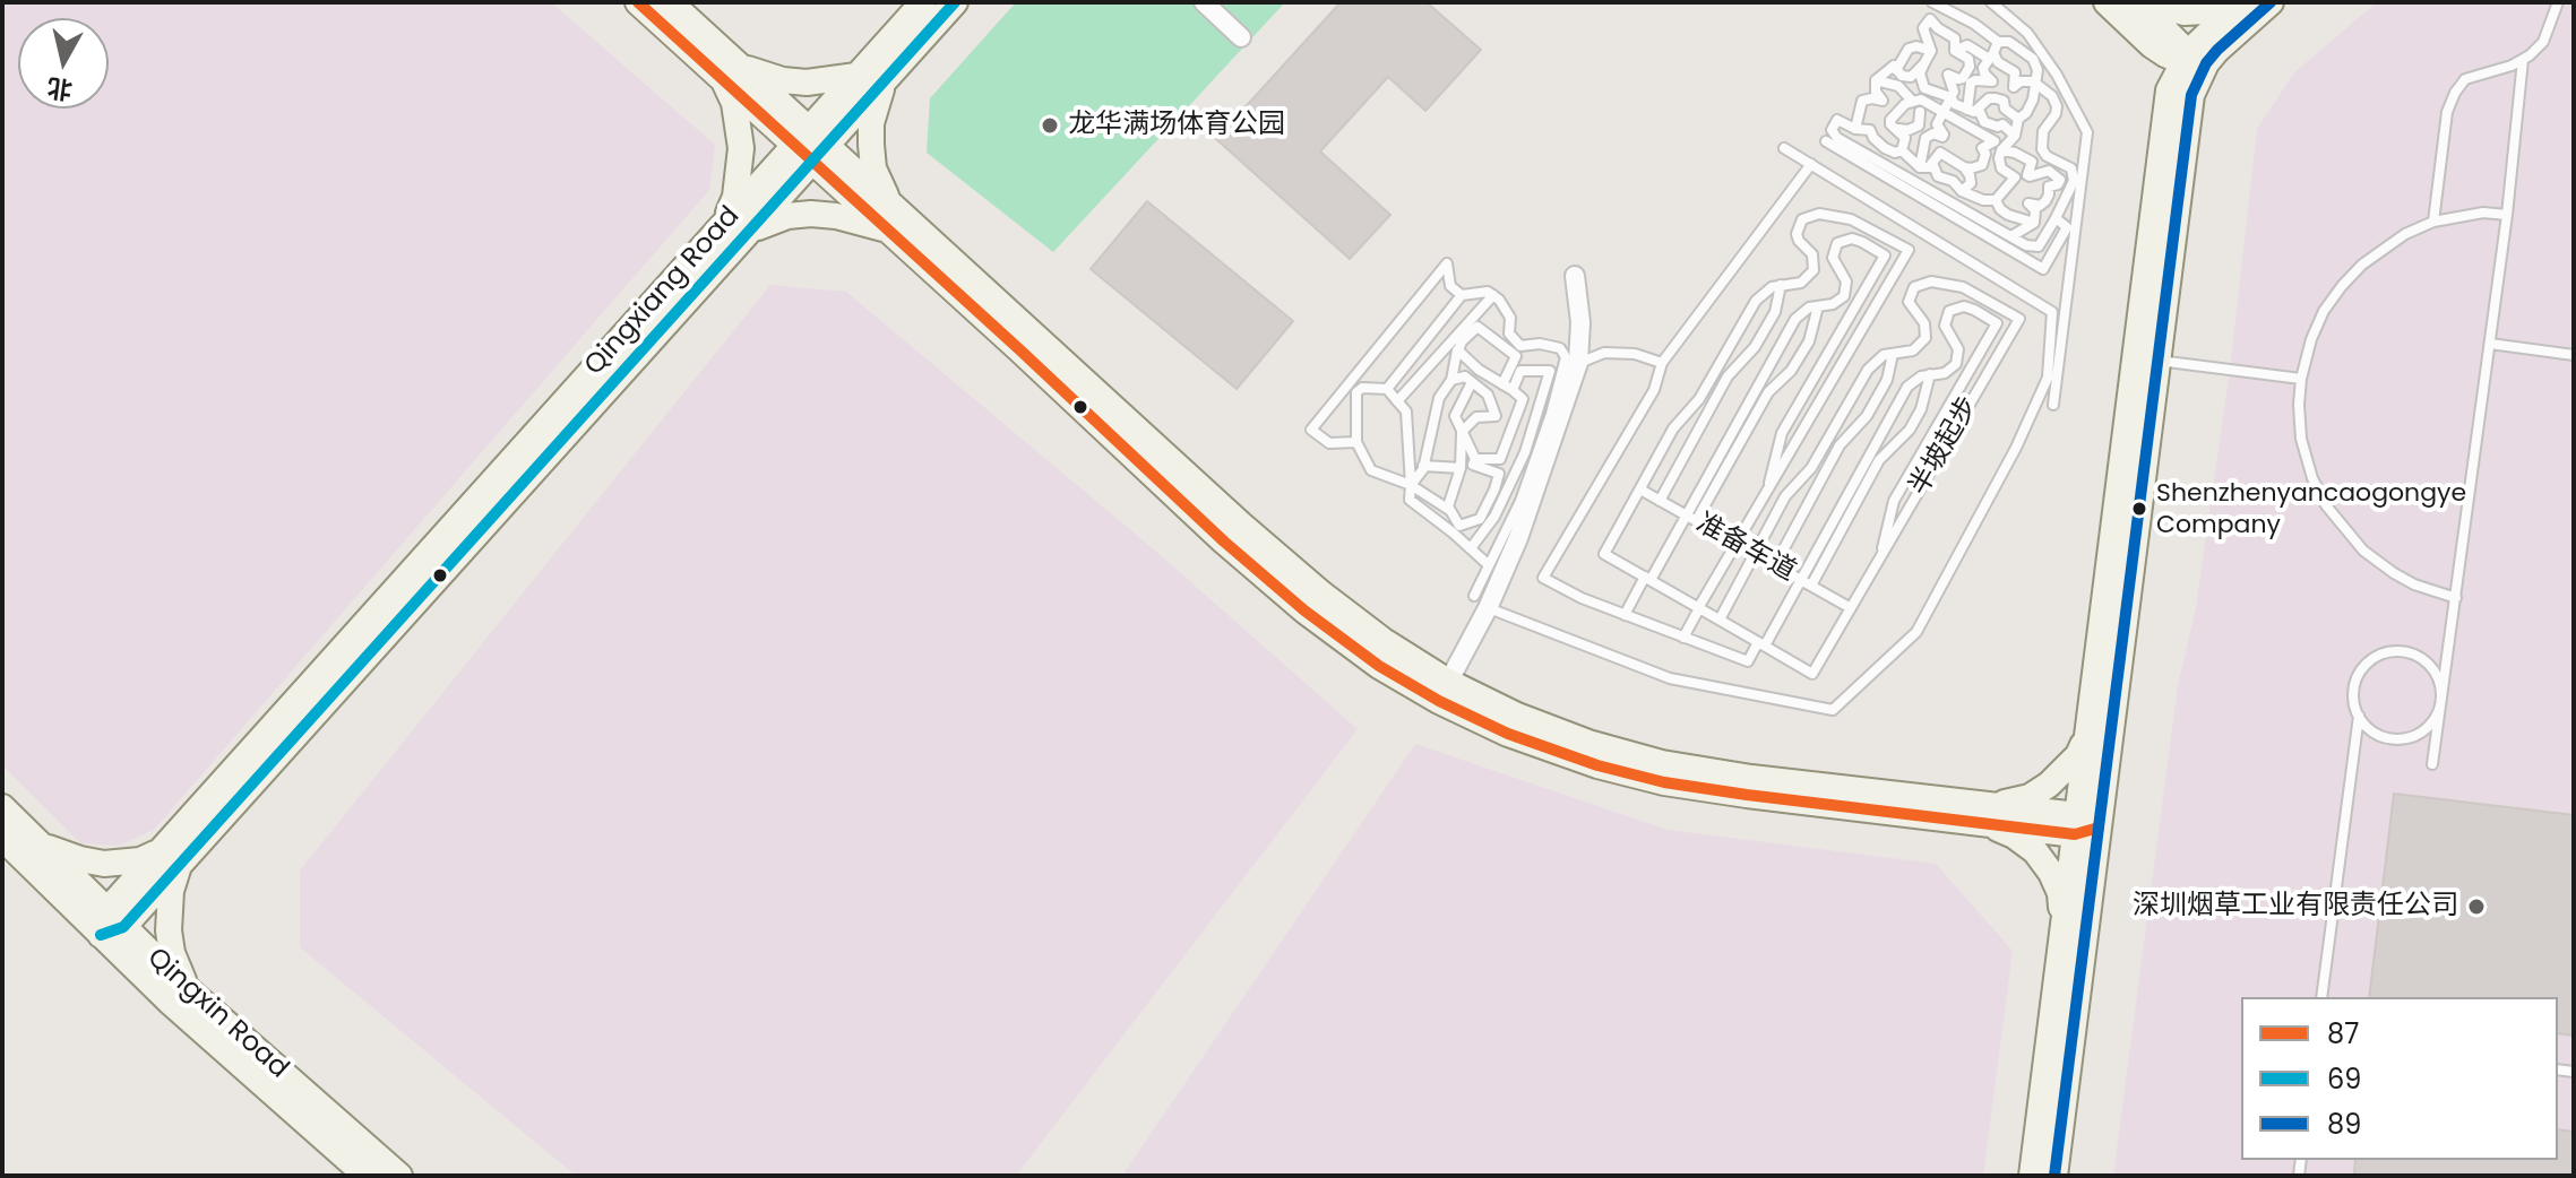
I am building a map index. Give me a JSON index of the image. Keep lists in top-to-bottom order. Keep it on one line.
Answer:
{"streets":{"street":["Qingxiang Road","Qingxin Road"],"lane":["半坡起步","准备车道"]},"crossings":[["Qingxiang Road","Qingxin Road"],["半坡起步","准备车道"]],"places":["龙华满场体育公园","Shenzhenyancaogongye Company","深圳烟草工业有限责任公司"],"lines":["transit line 87","transit line 69","transit line 89"],"legend":["87","69","89"],"north":"bottom"}
